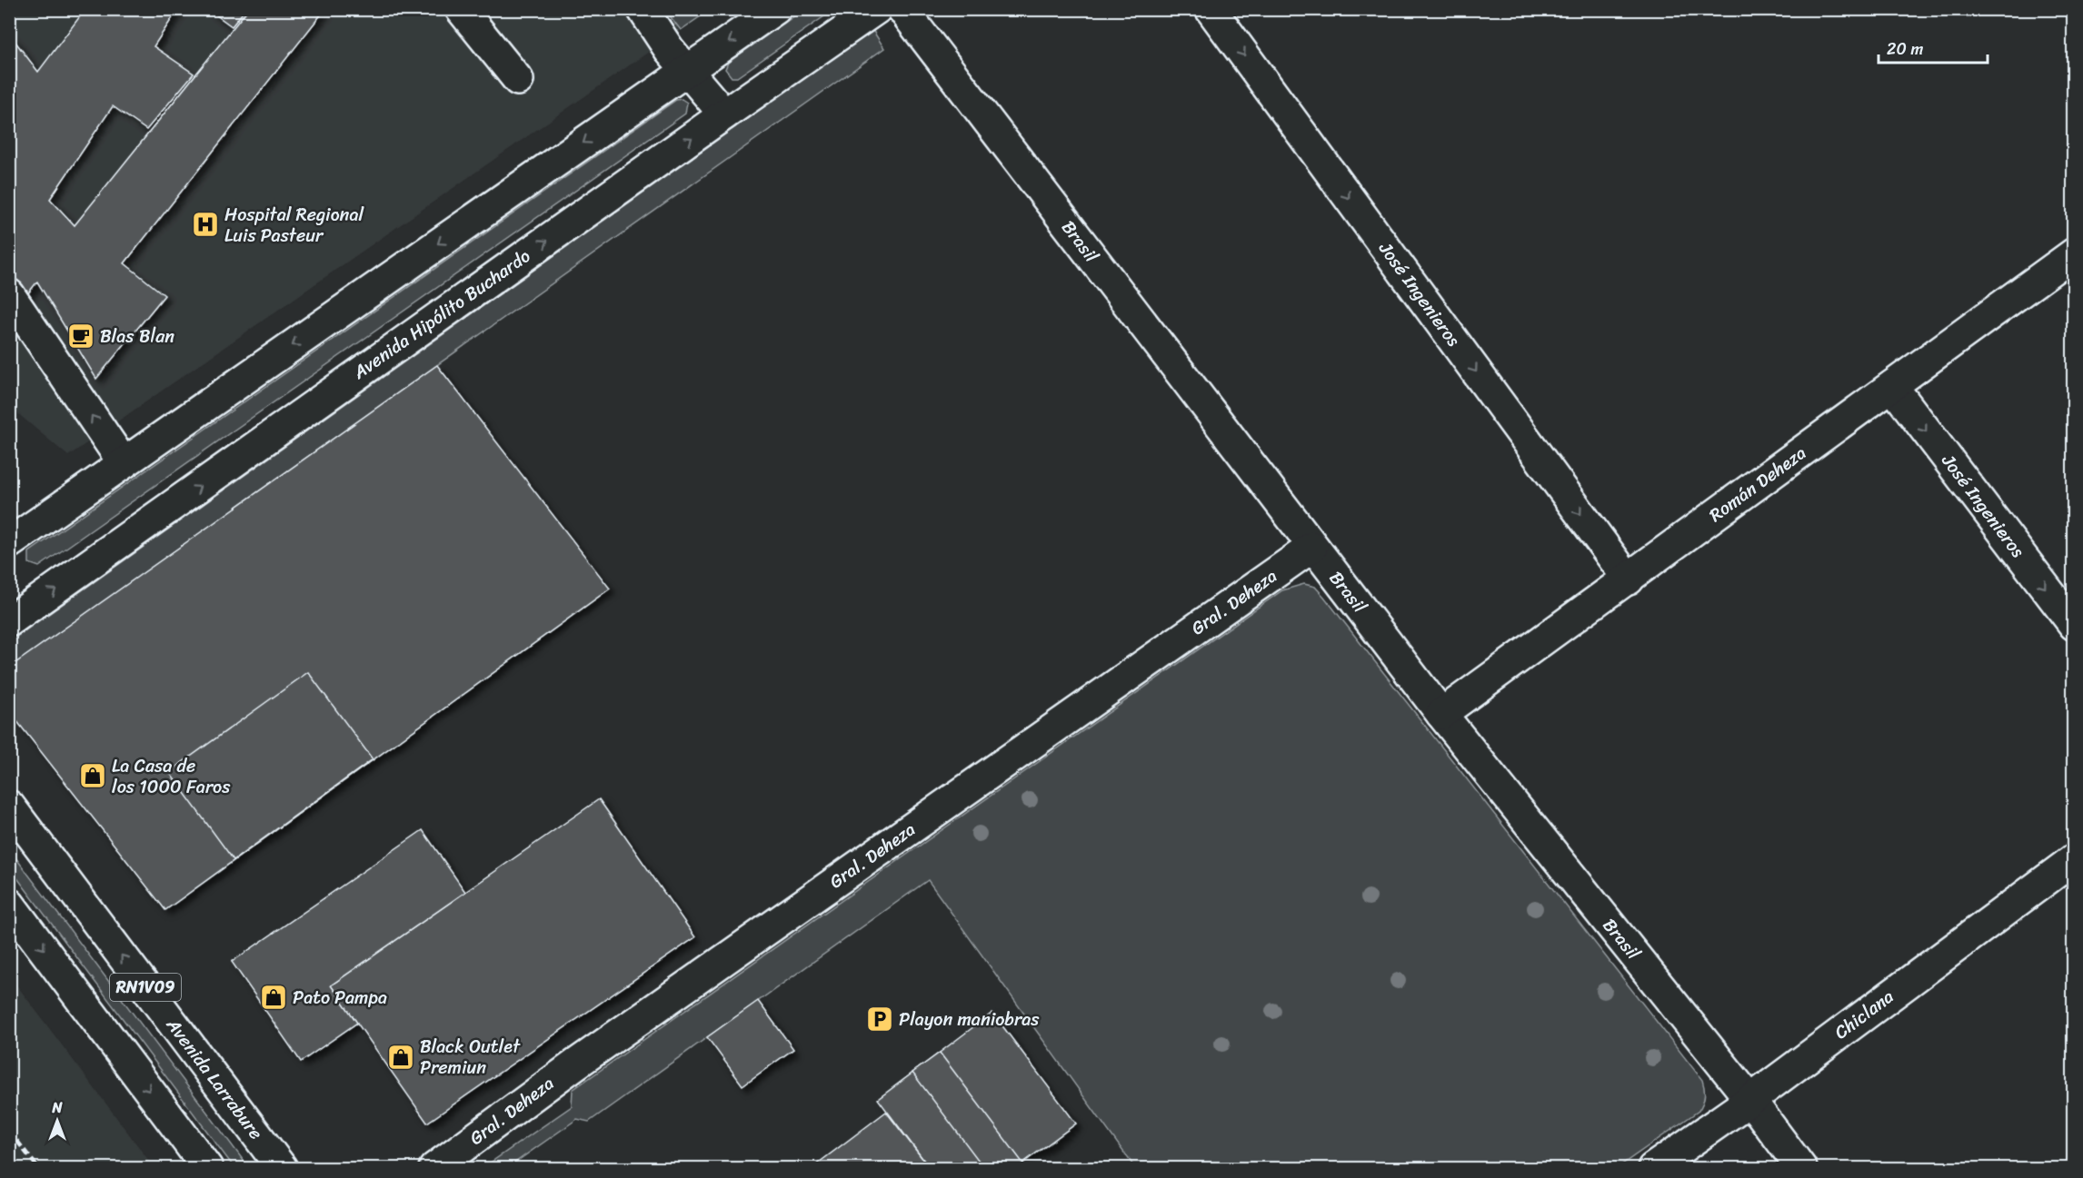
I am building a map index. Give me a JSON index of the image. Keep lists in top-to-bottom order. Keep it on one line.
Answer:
{"streets":{"street":["Brasil","José Ingenieros","Avenida Hipólito Buchardo","Román Deheza","Gral. Deheza","RN1V09","Chiclana","Avenida Larrabure"]},"crossings":[["Brasil","Román Deheza"],["Brasil","Gral. Deheza"],["Brasil","Chiclana"],["José Ingenieros","Román Deheza"]],"one_way":["José Ingenieros"],"places":{"hospital":["Hospital Regional Luis Pasteur"],"cafe":["Blas Blan"],"shop":["La Casa de los 1000 Faros","Pato Pampa","Black Outlet Premiun"],"parking":["Playon maniobras"]},"scale_bar":"20 m","north":"top"}
